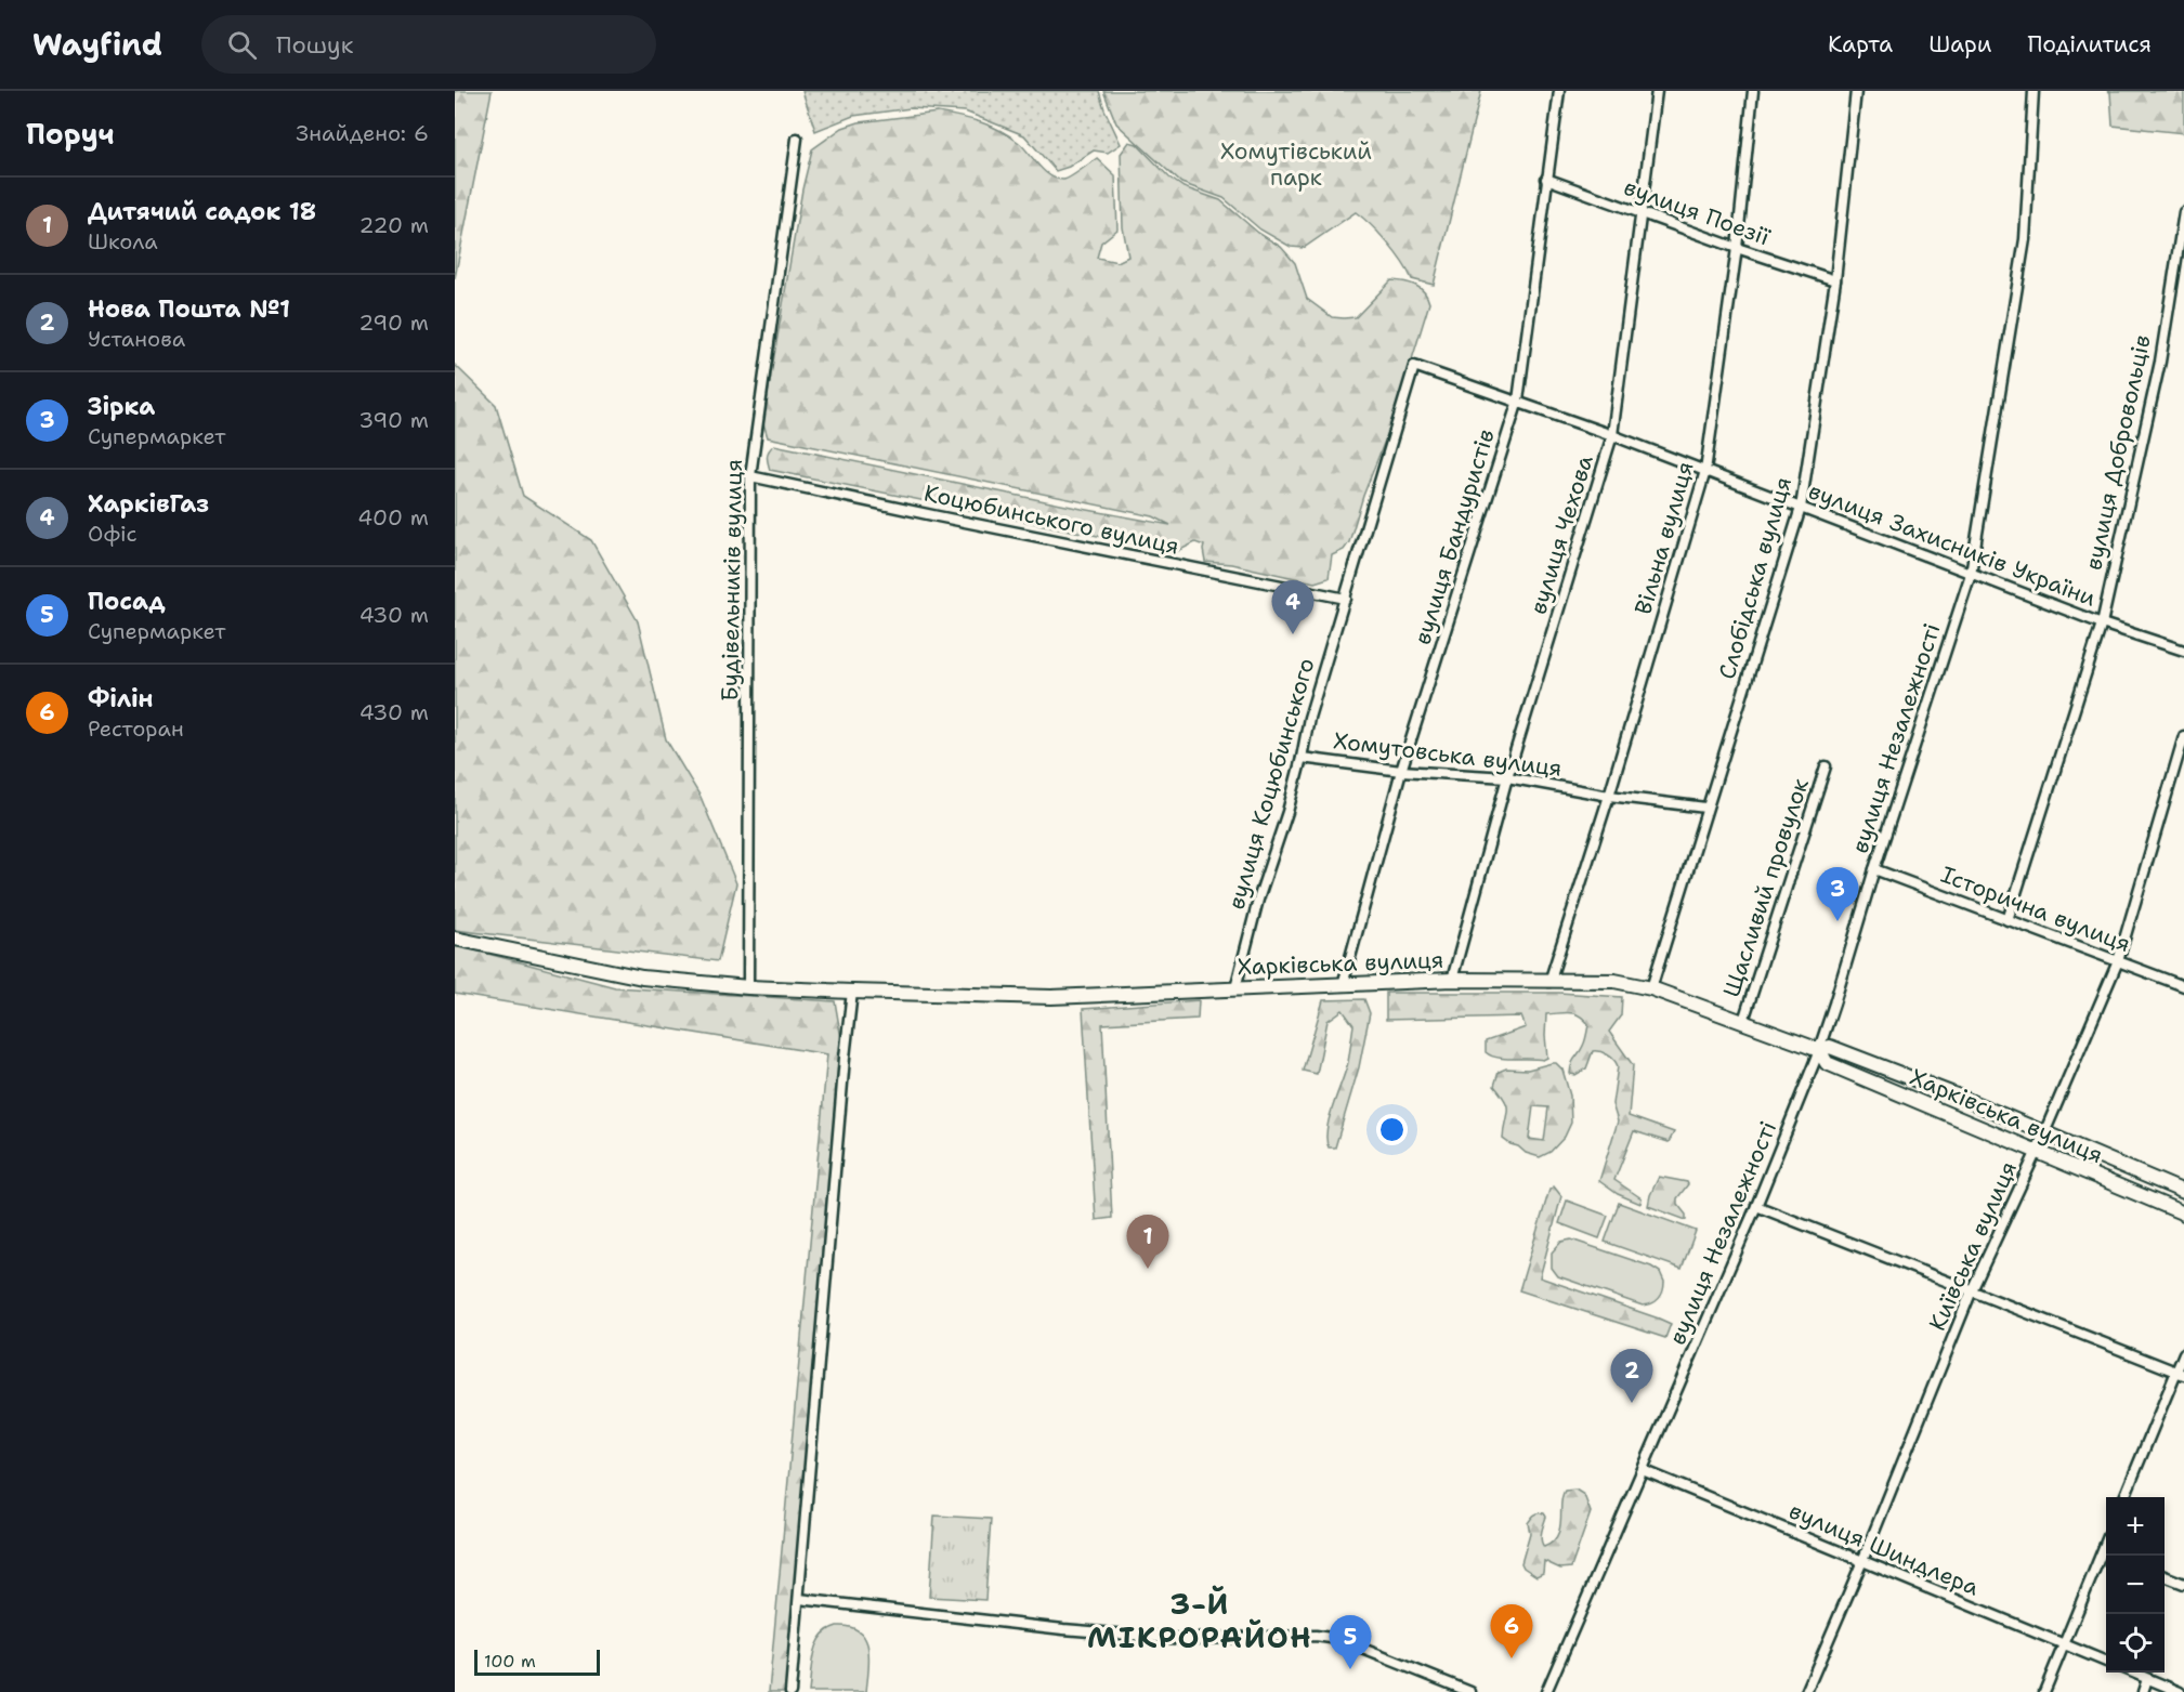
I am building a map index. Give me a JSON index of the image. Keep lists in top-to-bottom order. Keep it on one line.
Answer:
{"streets":{"street":["вулиця Поезії","вулиця Добровольців","Коцюбинського вулиця","вулиця Чехова","вулиця Бандуристів","Вільна вулиця","вулиця Захисників України","Слобідська вулиця","Будівельників вулиця","вулиця Незалежності","Хомутовська вулиця","вулиця Коцюбинського","Щасливий провулок","Історична вулиця","Харківська вулиця","Київська вулиця","вулиця Шиндлера"]},"crossings":[["вулиця Поезії","вулиця Чехова"],["вулиця Поезії","вулиця Бандуристів"],["вулиця Поезії","Вільна вулиця"],["вулиця Поезії","Слобідська вулиця"],["вулиця Добровольців","вулиця Захисників України"],["вулиця Добровольців","Історична вулиця"],["Коцюбинського вулиця","Будівельників вулиця"],["Коцюбинського вулиця","вулиця Коцюбинського"],["вулиця Чехова","вулиця Захисників України"],["вулиця Чехова","Хомутовська вулиця"],["вулиця Чехова","Харківська вулиця"],["вулиця Бандуристів","вулиця Захисників України"],["вулиця Бандуристів","Хомутовська вулиця"],["вулиця Бандуристів","Харківська вулиця"],["Вільна вулиця","вулиця Захисників України"],["Вільна вулиця","Хомутовська вулиця"],["Вільна вулиця","Харківська вулиця"],["вулиця Захисників України","Слобідська вулиця"],["вулиця Захисників України","вулиця Незалежності"],["вулиця Захисників України","вулиця Коцюбинського"],["Слобідська вулиця","Хомутовська вулиця"],["Слобідська вулиця","Харківська вулиця"],["Будівельників вулиця","Харківська вулиця"],["вулиця Незалежності","Історична вулиця"],["вулиця Незалежності","Харківська вулиця"],["вулиця Незалежності","вулиця Шиндлера"],["Хомутовська вулиця","вулиця Коцюбинського"],["вулиця Коцюбинського","Харківська вулиця"],["Щасливий провулок","Харківська вулиця"],["Історична вулиця","Київська вулиця"],["Харківська вулиця","Київська вулиця"],["Київська вулиця","вулиця Шиндлера"]],"districts":["3-Й МІКРОРАЙОН"],"parks":["Хомутівський парк"],"scale_bar":"100 m","page":{"header":"Wayfind","search":"Пошук","nav":["Карта","Шари","Поділитися"],"heading":["Поруч","Знайдено: 6"],"list":[{"mark":"1","name":"Дитячий садок 18","note":"Школа","value":"220 m"},{"mark":"2","name":"Нова Пошта №1","note":"Установа","value":"290 m"},{"mark":"3","name":"Зірка","note":"Супермаркет","value":"390 m"},{"mark":"4","name":"ХарківГаз","note":"Офіс","value":"400 m"},{"mark":"5","name":"Посад","note":"Супермаркет","value":"430 m"},{"mark":"6","name":"Філін","note":"Ресторан","value":"430 m"}],"pins":["4","3","1","2","6","5"],"map_buttons":["+","−"],"scale":"100 m"}}
